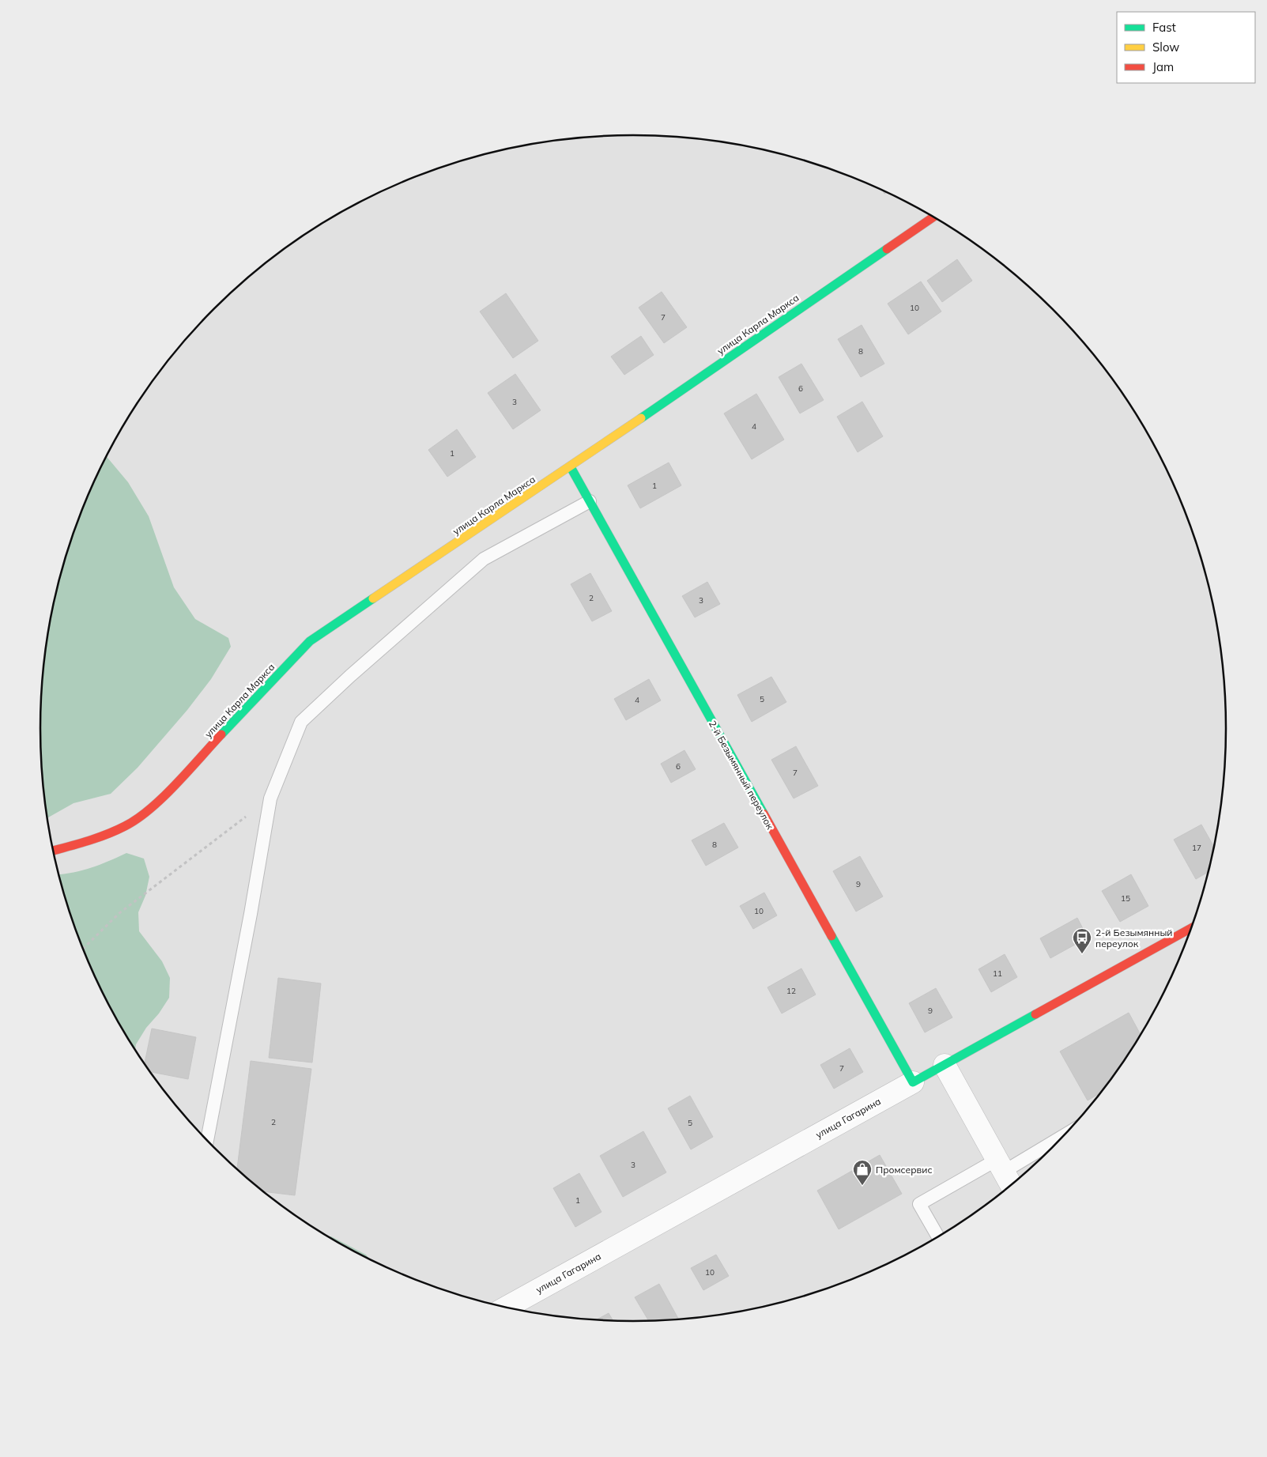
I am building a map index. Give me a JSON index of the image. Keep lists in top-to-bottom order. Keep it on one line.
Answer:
{"streets":{"main road":["улица Карла Маркса","2-й Безымянный переулок","улица Гагарина"]},"crossings":[["улица Карла Маркса","2-й Безымянный переулок"],["2-й Безымянный переулок","улица Гагарина"]],"places":{"bus stop":["2-й Безымянный переулок"],"shop":["Промсервис"]},"house_numbers":["10","7","8","6","3","4","1","1","2","3","5","4","6","7","8","17","9","15","10","11","12","9","7","2","5","3","1","10"],"legend":["Fast","Slow","Jam"]}
